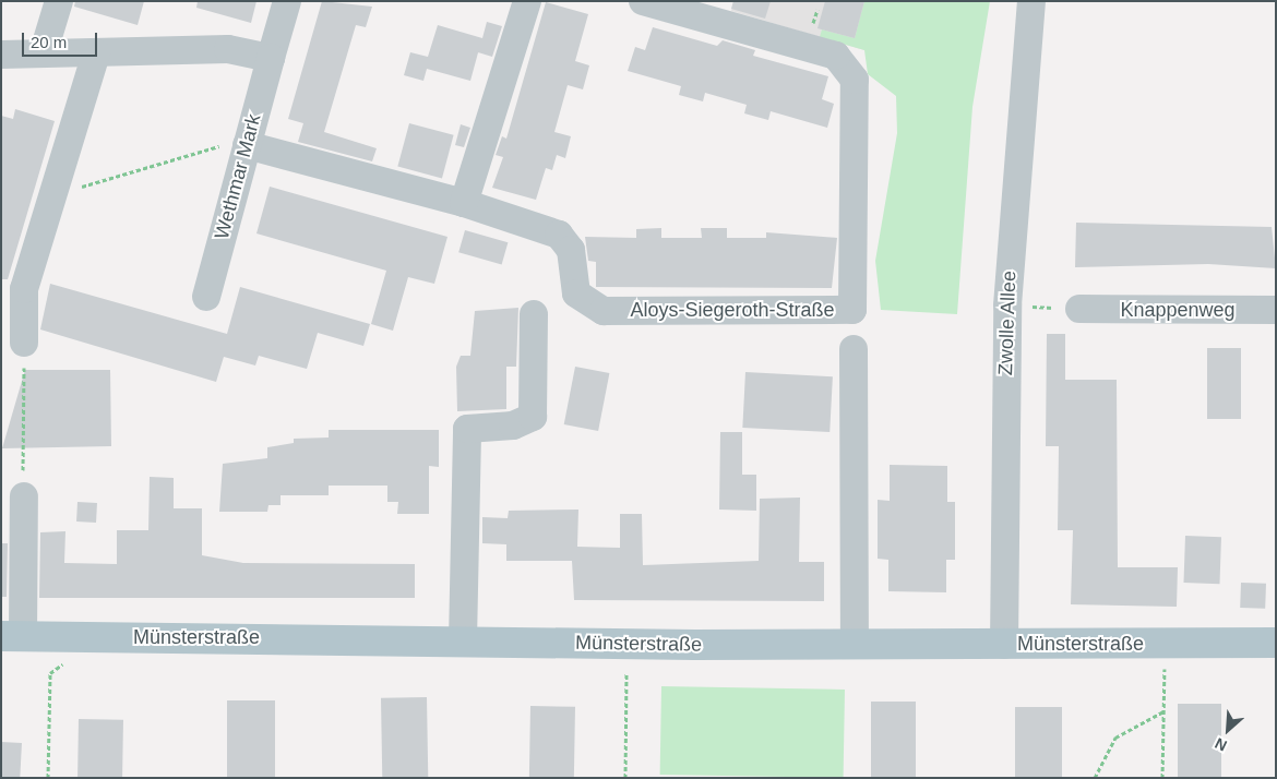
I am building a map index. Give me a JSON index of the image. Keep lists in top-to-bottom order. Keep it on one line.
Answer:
{"streets":{"main road":["Münsterstraße"],"street":["Wethmar Mark","Aloys-Siegeroth-Straße","Knappenweg","Zwolle Allee"]},"crossings":[["Wethmar Mark","Aloys-Siegeroth-Straße"],["Zwolle Allee","Münsterstraße"]],"scale_bar":"20 m","north":"bottom left"}
